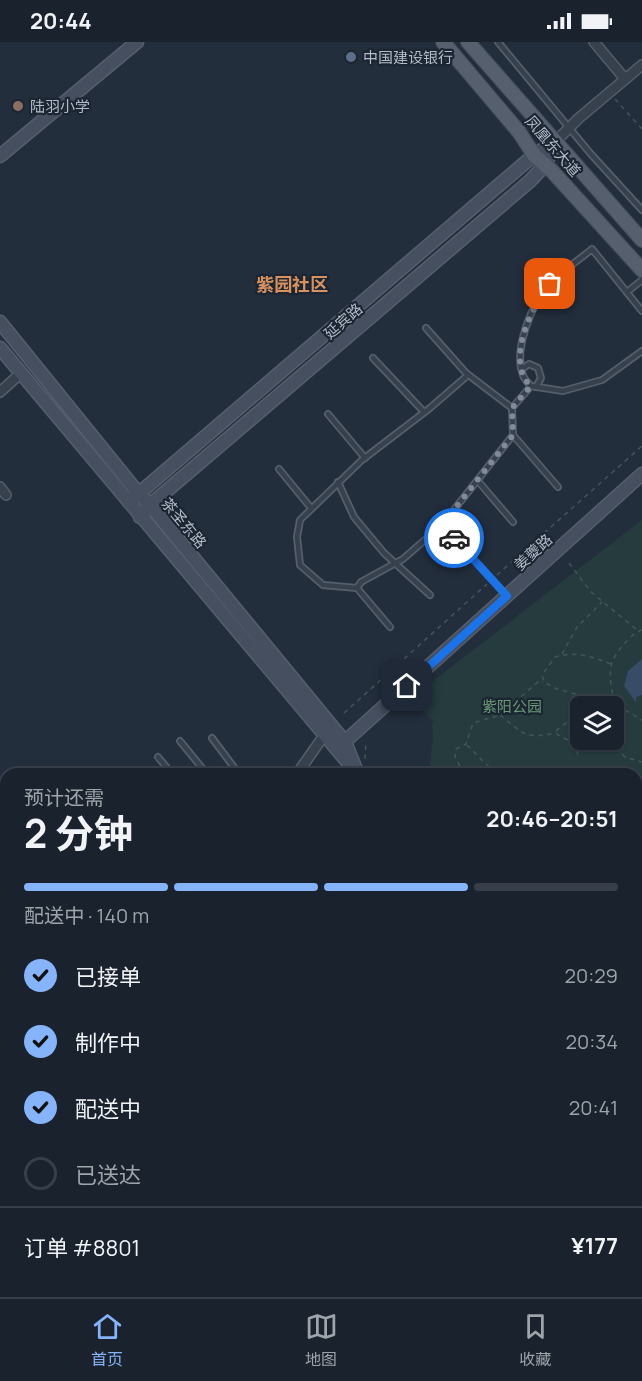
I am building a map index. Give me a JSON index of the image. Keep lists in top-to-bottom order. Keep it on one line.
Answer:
{"streets":{"main road":["凤凰东大道"],"street":["延宾路","茶圣东路","姜夔路"]},"crossings":[["凤凰东大道","延宾路"],["延宾路","茶圣东路"],["茶圣东路","姜夔路"]],"districts":["紫园社区"],"parks":["紫阳公园"],"places":["中国建设银行","陆羽小学"],"page":{"status":"20:44","heading":["2 分钟","预计还需","20:46–20:51"],"panel":["订单 #8801","¥177"],"bar":"配送中 · 140 m","list":[["已接单","20:29"],["制作中","20:34"],["配送中","20:41"],"已送达"],"tabs":["首页","地图","收藏"]}}
